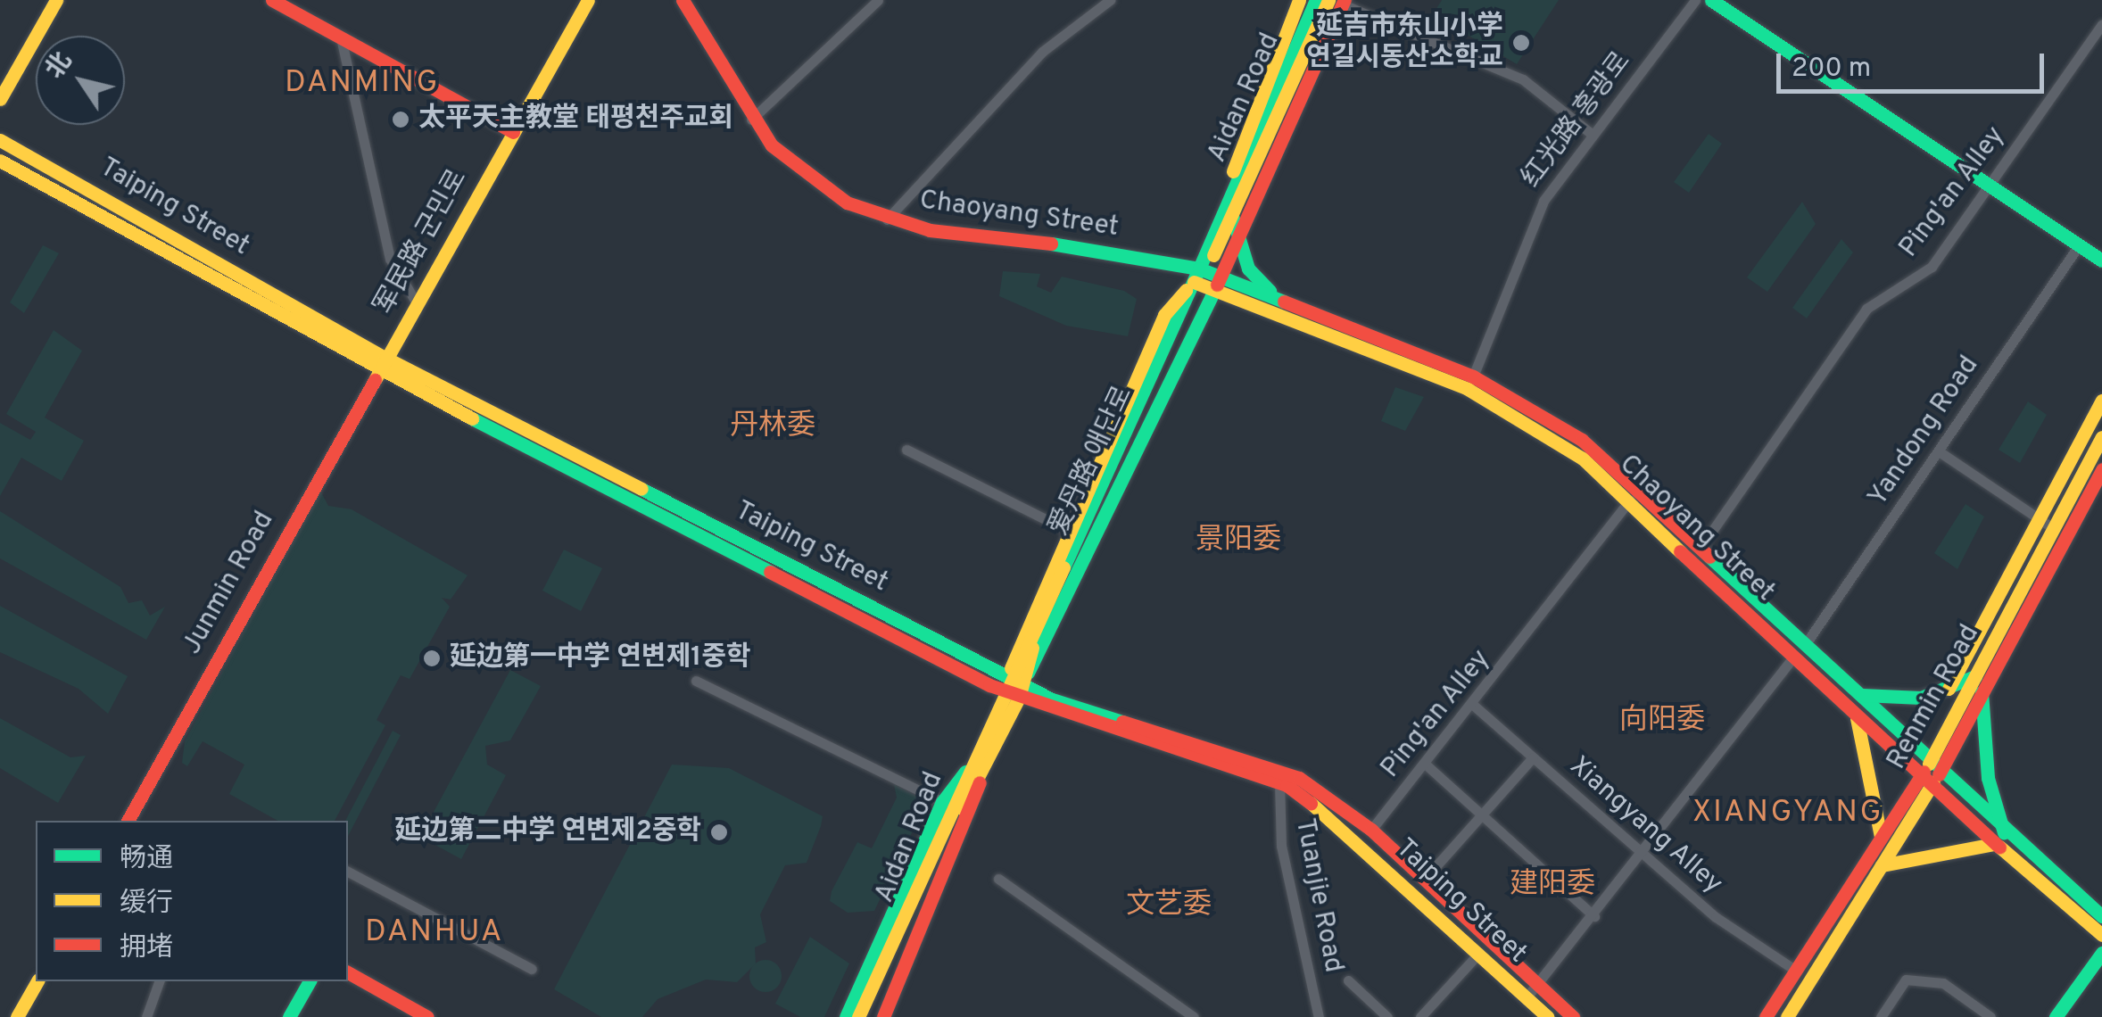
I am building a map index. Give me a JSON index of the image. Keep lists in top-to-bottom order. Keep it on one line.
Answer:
{"streets":{"main road":["Aidan Road","Taiping Street","Chaoyang Street","军民路 군민로","爱丹路 애단로","Junmin Road","Renmin Road"],"street":["红光路 홍광로","Ping'an Alley","Yandong Road","Xiangyang Alley","Tuanjie Road"]},"crossings":[["Aidan Road","Chaoyang Street"],["Aidan Road","爱丹路 애단로"],["红光路 홍광로","Chaoyang Street"],["Ping'an Alley","Taiping Street"],["Ping'an Alley","Chaoyang Street"],["Ping'an Alley","Xiangyang Alley"],["Taiping Street","军民路 군민로"],["Taiping Street","爱丹路 애단로"],["Taiping Street","Junmin Road"],["Taiping Street","Tuanjie Road"],["Chaoyang Street","Yandong Road"],["Chaoyang Street","爱丹路 애단로"],["Chaoyang Street","Renmin Road"],["军民路 군민로","Junmin Road"],["Renmin Road","Xiangyang Alley"]],"districts":["DANMING","丹林委","景阳委","向阳委","XIANGYANG","建阳委","文艺委","DANHUA"],"places":["延吉市东山小学 연길시동산소학교","太平天主教堂 태평천주교회","延边第一中学 연변제1중학","延边第二中学 연변제2중학"],"legend":["畅通","缓行","拥堵"],"scale_bar":"200 m","north":"top left"}
